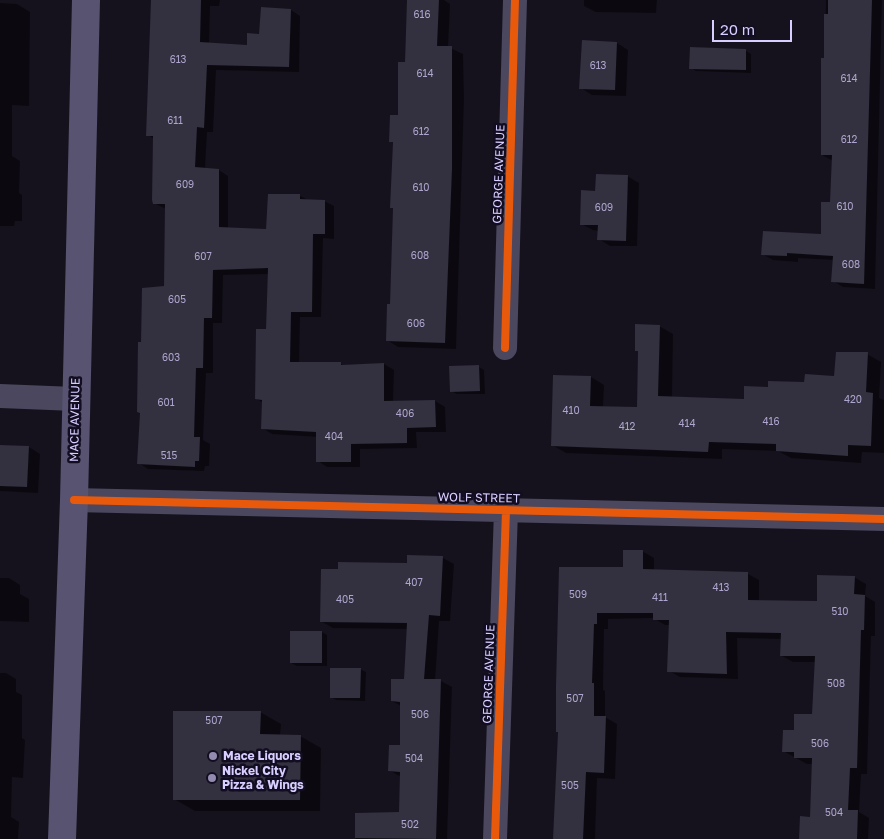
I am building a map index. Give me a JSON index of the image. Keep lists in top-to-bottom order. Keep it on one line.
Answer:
{"streets":{"main road":["MACE AVENUE"],"street":["GEORGE AVENUE","WOLF STREET"]},"crossings":[["GEORGE AVENUE","WOLF STREET"],["MACE AVENUE","WOLF STREET"]],"places":["Mace Liquors","Nickel City Pizza & Wings"],"house_numbers":["616","613","613","614","614","611","612","612","609","610","610","609","608","607","608","605","606","603","420","601","410","406","416","414","412","404","515","407","413","509","411","405","510","508","507","506","507","506","504","505","504","502"],"scale_bar":"20 m"}
